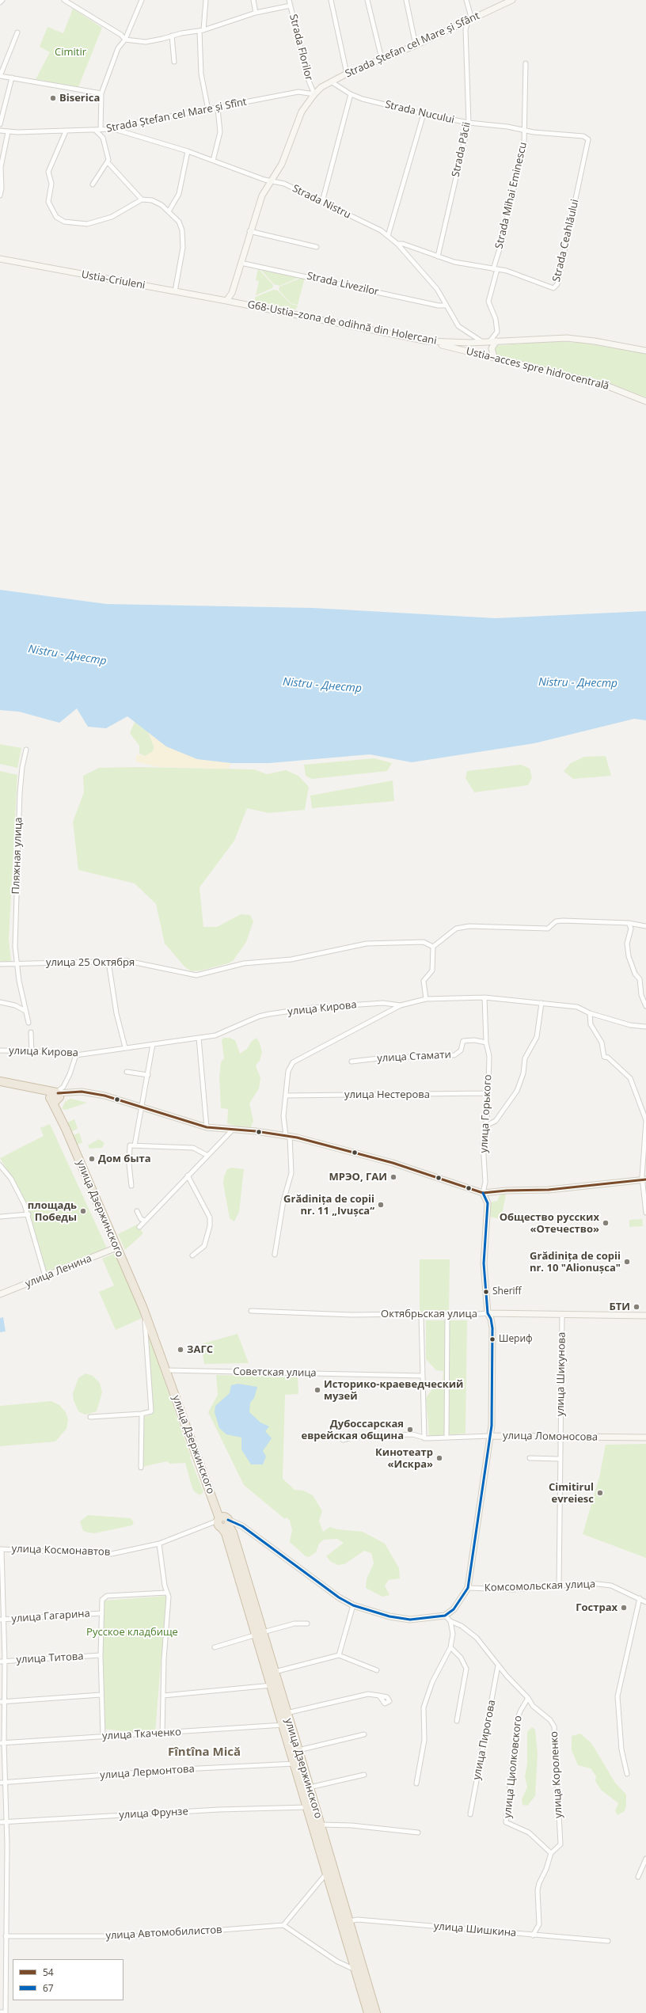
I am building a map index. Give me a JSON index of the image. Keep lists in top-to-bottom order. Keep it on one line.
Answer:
{"streets":{"highway":["улица Дзержинского"],"street":["Strada Ștefan cel Mare și Sfânt","Strada Florilor","Strada Nucului","Strada Ștefan cel Mare și Sfînt","Strada Păcii","Strada Mihai Eminescu","Strada Nistru","Strada Ceahlăului","Ustia-Criuleni","Strada Livezilor","G68-Ustia–zona de odihnă din Holercani","Ustia–acces spre hidrocentrală","Пляжная улица","улица 25 Октября","улица Кирова","улица Стамати","улица Нестерова","улица Горького","улица Ленина","Октябрьская улица","Советская улица","улица Шикунова","улица Ломоносова","улица Космонавтов","Комсомольская улица","улица Гагарина","улица Титова","улица Ткаченко","улица Пирогова","улица Циолковского","улица Лермонтова","улица Короленко","улица Фрунзе","улица Шишкина","улица Автомобилистов"]},"crossings":[["Strada Ștefan cel Mare și Sfânt","Strada Florilor"],["Strada Ștefan cel Mare și Sfânt","Strada Nucului"],["Strada Ștefan cel Mare și Sfânt","Strada Ștefan cel Mare și Sfînt"],["Strada Ștefan cel Mare și Sfânt","Strada Păcii"],["Strada Florilor","Strada Ștefan cel Mare și Sfînt"],["Strada Nucului","Strada Păcii"],["Strada Nucului","Strada Mihai Eminescu"],["Strada Nucului","Strada Ceahlăului"],["Strada Ștefan cel Mare și Sfînt","Strada Nistru"],["Strada Mihai Eminescu","Strada Ceahlăului"],["Strada Nistru","Strada Livezilor"],["Strada Nistru","G68-Ustia–zona de odihnă din Holercani"],["Ustia-Criuleni","G68-Ustia–zona de odihnă din Holercani"],["G68-Ustia–zona de odihnă din Holercani","Ustia–acces spre hidrocentrală"],["Пляжная улица","улица 25 Октября"],["улица Кирова","улица Горького"],["улица Стамати","улица Горького"],["улица Нестерова","улица Горького"],["улица Горького","Октябрьская улица"],["улица Горького","улица Ломоносова"],["улица Горького","Комсомольская улица"],["улица Дзержинского","улица Ленина"],["улица Дзержинского","Советская улица"],["улица Дзержинского","улица Космонавтов"],["улица Дзержинского","улица Ткаченко"],["улица Дзержинского","улица Лермонтова"],["улица Дзержинского","улица Фрунзе"],["улица Дзержинского","улица Шишкина"],["Октябрьская улица","улица Шикунова"],["улица Шикунова","улица Ломоносова"],["улица Шикунова","Комсомольская улица"],["улица Пирогова","улица Короленко"],["улица Циолковского","улица Короленко"]],"districts":["Fîntîna Mică"],"water":["Nistru - Днестр"],"parks":["Cimitir","Русское кладбище"],"places":["Biserica","Дом быта","МРЭО, ГАИ","Grădinița de copii nr. 11 „Ivușca“","площадь Победы","Общество русских «Отечество»","Grădinița de copii nr. 10 \"Alionușca\"","Sheriff","БТИ","Шериф","ЗАГС","Историко-краеведческий музей","Дубоссарская еврейская община","Кинотеатр «Искра»","Cimitirul evreiesc","Гострах"],"lines":["transit line 54","transit line 67"],"legend":["54","67"]}
